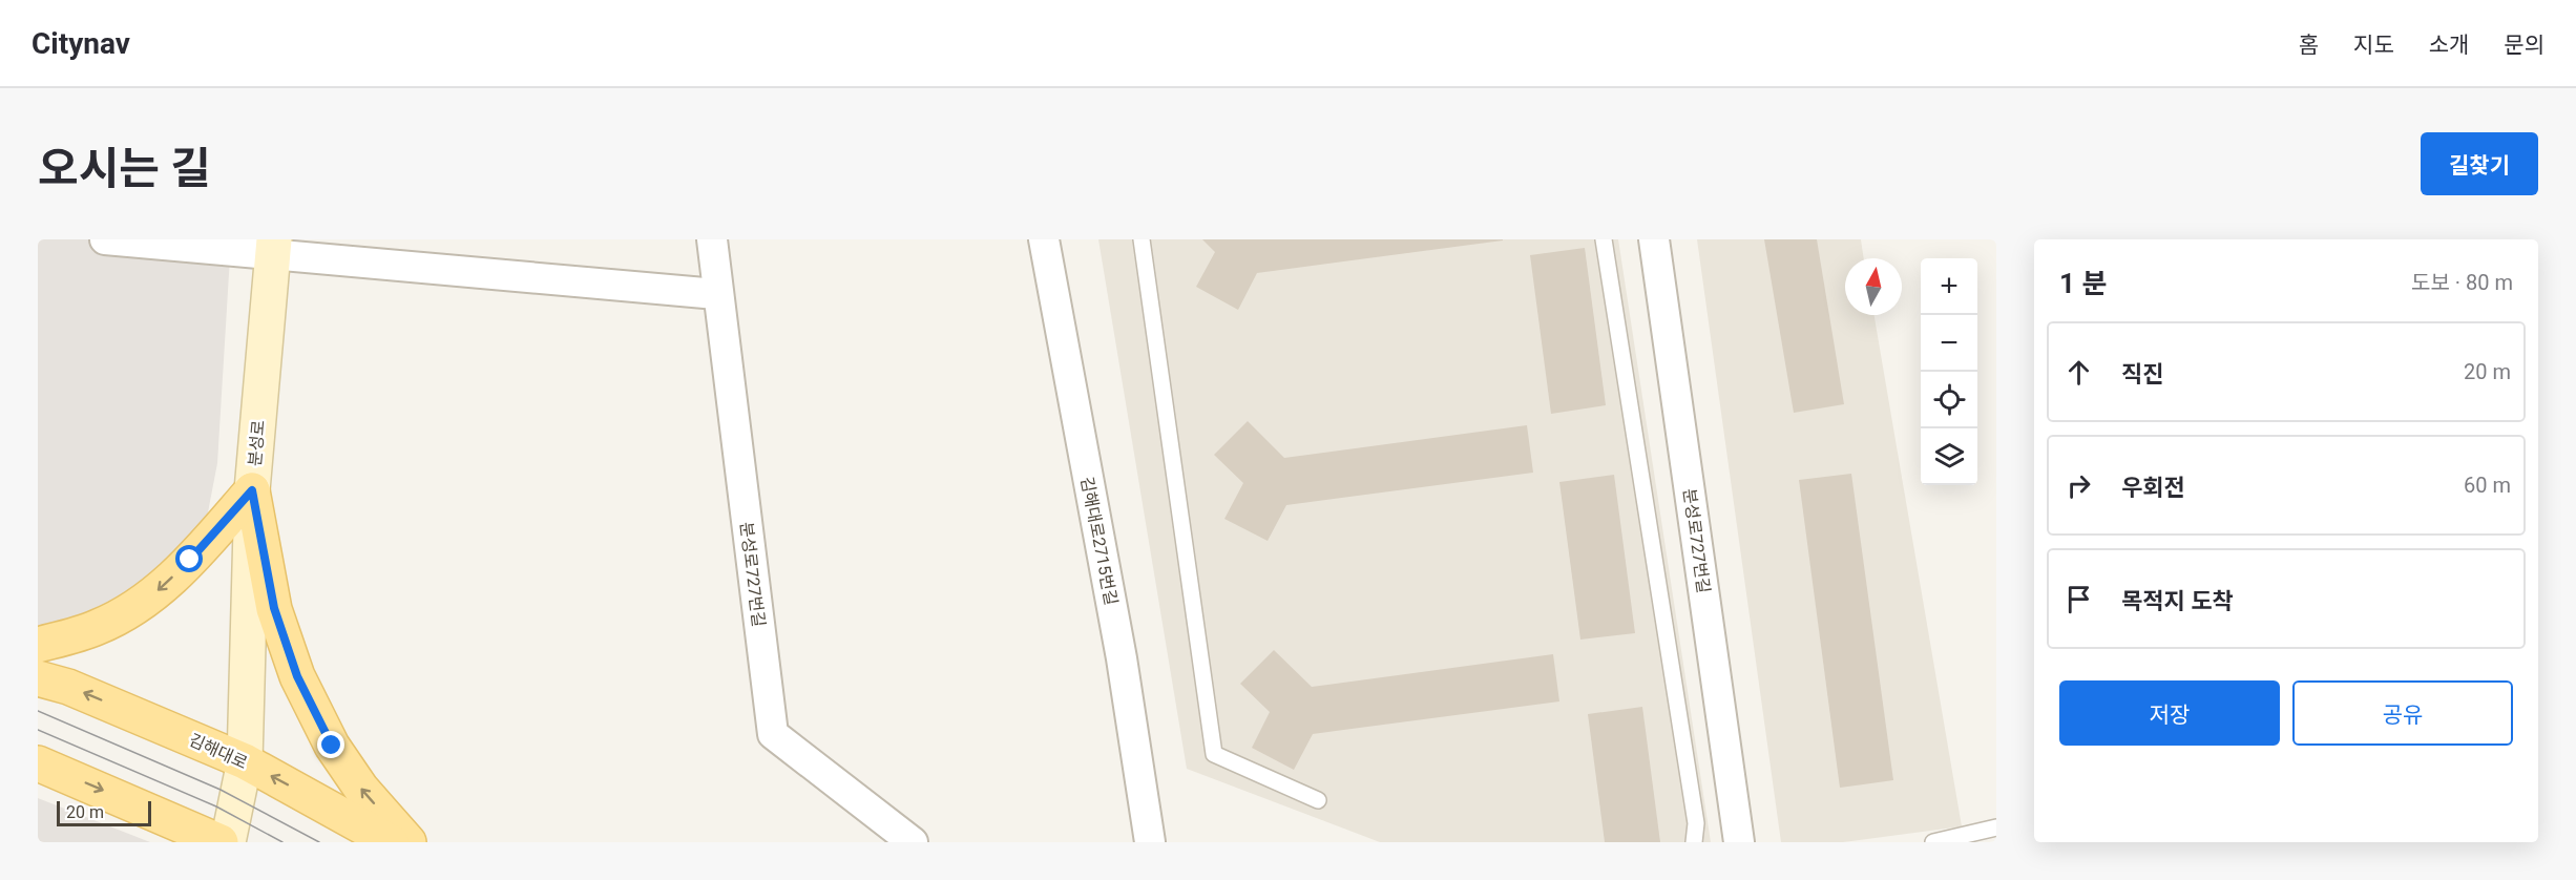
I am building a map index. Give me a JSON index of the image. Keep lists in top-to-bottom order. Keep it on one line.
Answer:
{"streets":{"main road":["분성로","김해대로"],"street":["김해대로2715번길","분성로727번길"]},"crossings":[["분성로","김해대로"]],"scale_bar":"20 m","north":"top","page":{"header":"Citynav","nav":["홈","지도","소개","문의"],"title":"오시는 길","buttons":["길찾기",["저장","공유"]],"heading":["1 분","도보 · 80 m"],"map_buttons":["+","−"],"list":[["직진","20 m"],["우회전","60 m"],"목적지 도착"],"scale":"20 m"}}
